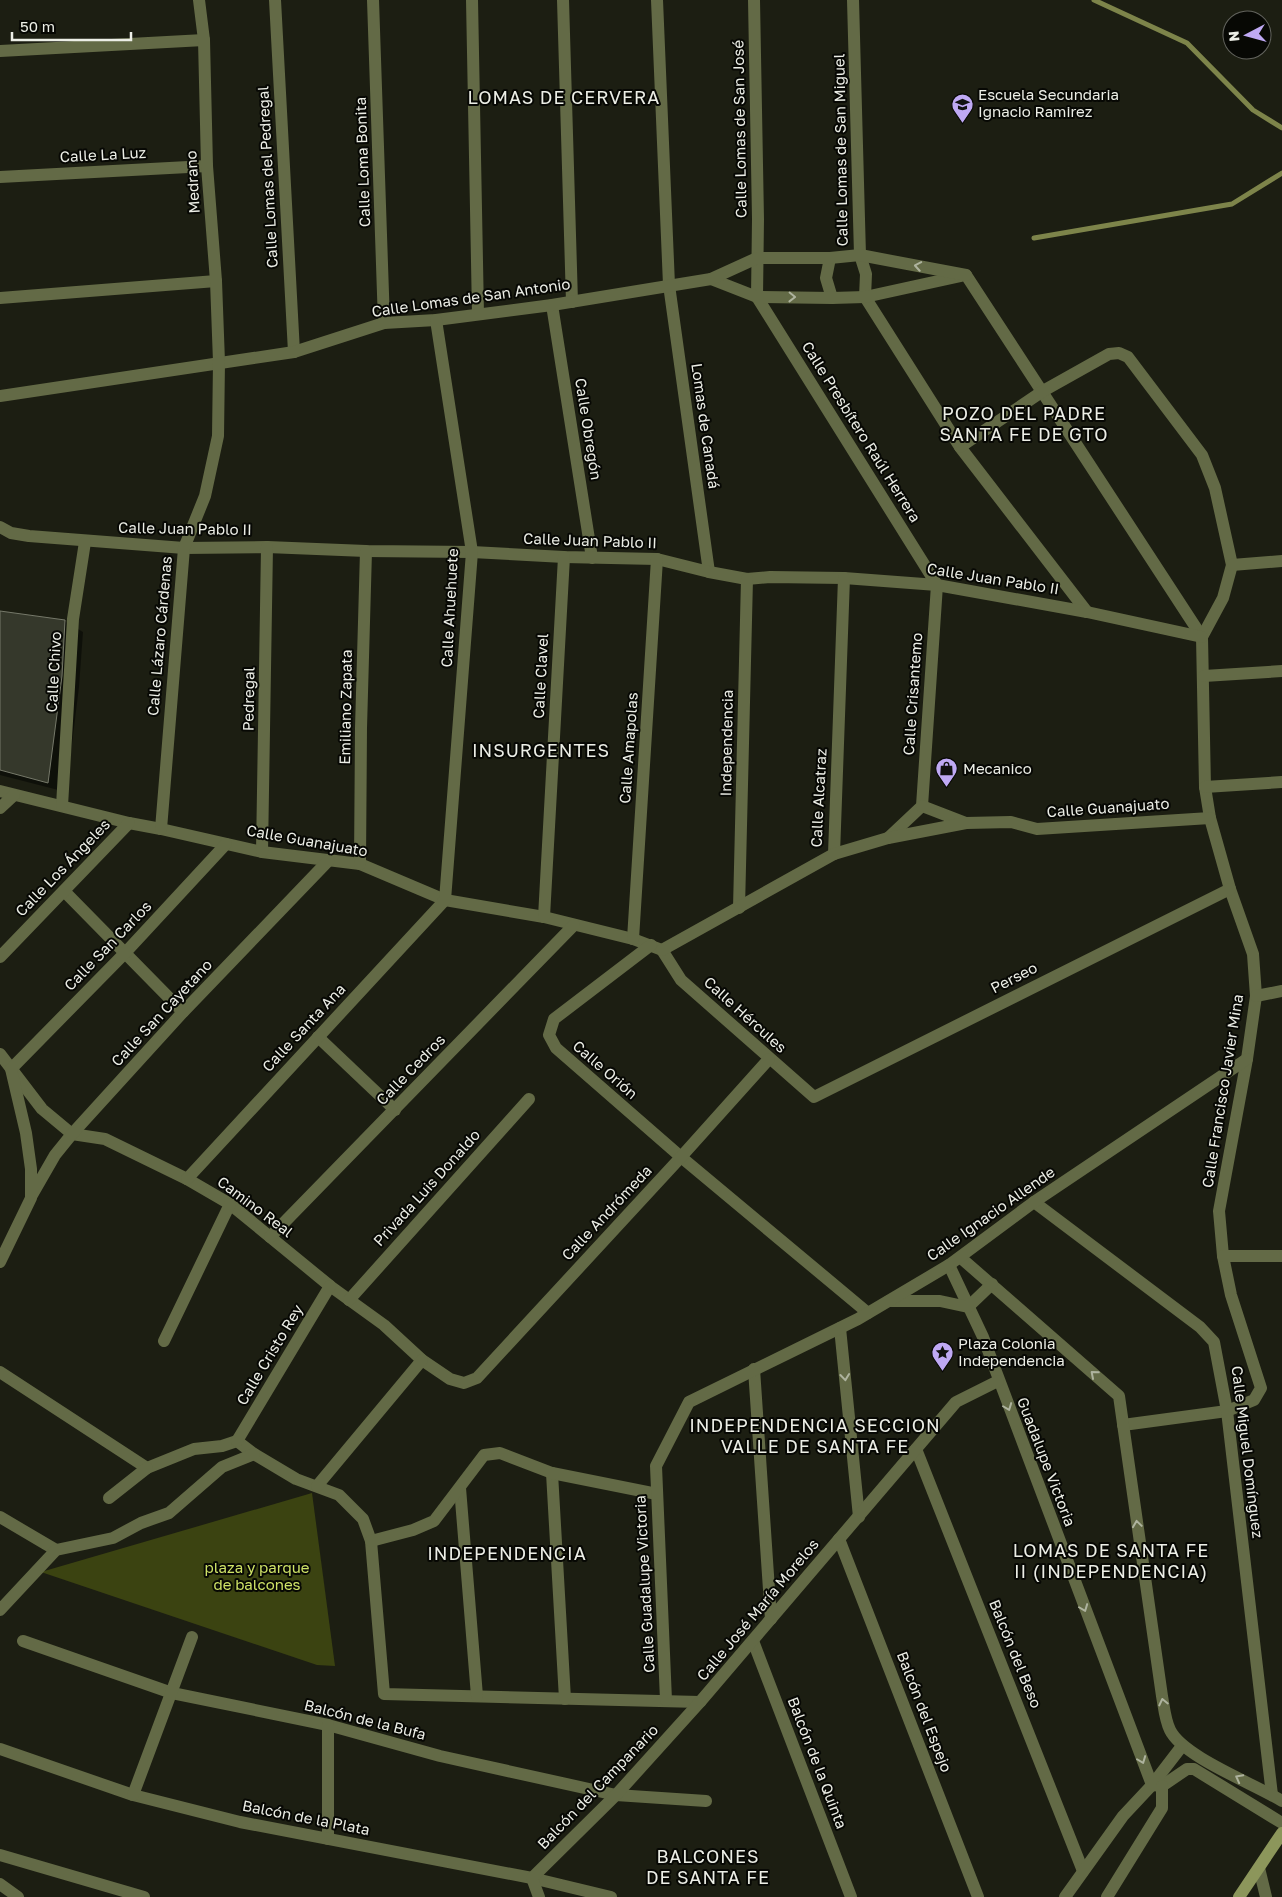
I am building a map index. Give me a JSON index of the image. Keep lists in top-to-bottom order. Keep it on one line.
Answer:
{"streets":{"street":["Calle Lomas de San José","Calle Lomas de San Miguel","Calle La Luz","Calle Loma Bonita","Calle Lomas del Pedregal","Medrano","Calle Lomas de San Antonio","Lomas de Canadá","Calle Obregón","Calle Presbítero Raúl Herrera","Calle Juan Pablo II","Calle Ahuehuete","Calle Lázaro Cárdenas","Calle Chivo","Calle Clavel","Calle Crisantemo","Pedregal","Emiliano Zapata","Independencia","Calle Amapolas","Calle Alcatraz","Calle Guanajuato","Calle Los Ángeles","Calle San Carlos","Perseo","Calle San Cayetano","Calle Hércules","Calle Santa Ana","Calle Cedros","Calle Orión","Calle Francisco Javier Mina","Privada Luis Donaldo","Camino Real","Calle Andrómeda","Calle Ignacio Allende","Calle Cristo Rey","Calle Miguel Domínguez","Guadalupe Victoria","Calle Guadalupe Victoria","Calle José María Morelos","Balcón del Beso","Balcón del Espejo","Balcón de la Bufa","Balcón de la Quinta","Balcón del Campanario","Balcón de la Plata"]},"crossings":[["Calle Lomas de San José","Calle Lomas de San Antonio"],["Calle Lomas de San José","Calle Presbítero Raúl Herrera"],["Calle Lomas de San Miguel","Calle Lomas de San Antonio"],["Calle La Luz","Medrano"],["Calle Loma Bonita","Calle Lomas de San Antonio"],["Calle Lomas del Pedregal","Calle Lomas de San Antonio"],["Medrano","Calle Lomas de San Antonio"],["Medrano","Calle Lázaro Cárdenas"],["Calle Lomas de San Antonio","Lomas de Canadá"],["Calle Lomas de San Antonio","Calle Obregón"],["Calle Lomas de San Antonio","Calle Presbítero Raúl Herrera"],["Calle Lomas de San Antonio","Calle Ahuehuete"],["Calle Lomas de San Antonio","Calle Lázaro Cárdenas"],["Lomas de Canadá","Calle Juan Pablo II"],["Calle Obregón","Calle Juan Pablo II"],["Calle Presbítero Raúl Herrera","Calle Juan Pablo II"],["Calle Presbítero Raúl Herrera","Calle Crisantemo"],["Calle Juan Pablo II","Calle Ahuehuete"],["Calle Juan Pablo II","Calle Lázaro Cárdenas"],["Calle Juan Pablo II","Calle Chivo"],["Calle Juan Pablo II","Calle Clavel"],["Calle Juan Pablo II","Calle Crisantemo"],["Calle Juan Pablo II","Pedregal"],["Calle Juan Pablo II","Emiliano Zapata"],["Calle Juan Pablo II","Independencia"],["Calle Juan Pablo II","Calle Amapolas"],["Calle Juan Pablo II","Calle Alcatraz"],["Calle Juan Pablo II","Calle Francisco Javier Mina"],["Calle Ahuehuete","Calle Guanajuato"],["Calle Ahuehuete","Calle Santa Ana"],["Calle Lázaro Cárdenas","Calle Guanajuato"],["Calle Chivo","Calle Guanajuato"],["Calle Clavel","Calle Guanajuato"],["Pedregal","Calle Guanajuato"],["Emiliano Zapata","Calle Guanajuato"],["Independencia","Calle Alcatraz"],["Calle Amapolas","Calle Guanajuato"],["Calle Alcatraz","Calle Guanajuato"],["Calle Alcatraz","Calle Hércules"],["Calle Alcatraz","Calle Orión"],["Calle Guanajuato","Calle Los Ángeles"],["Calle Guanajuato","Calle San Carlos"],["Calle Guanajuato","Calle San Cayetano"],["Calle Guanajuato","Calle Hércules"],["Calle Guanajuato","Calle Santa Ana"],["Calle Guanajuato","Calle Cedros"],["Calle Guanajuato","Calle Orión"],["Calle Guanajuato","Calle Francisco Javier Mina"],["Calle San Carlos","Calle San Cayetano"],["Perseo","Calle Hércules"],["Perseo","Calle Francisco Javier Mina"],["Calle San Cayetano","Camino Real"],["Calle Hércules","Calle Orión"],["Calle Hércules","Calle Andrómeda"],["Calle Santa Ana","Camino Real"],["Calle Cedros","Camino Real"],["Calle Orión","Calle Andrómeda"],["Calle Orión","Calle Ignacio Allende"],["Calle Francisco Javier Mina","Calle Ignacio Allende"],["Calle Francisco Javier Mina","Calle Miguel Domínguez"],["Privada Luis Donaldo","Camino Real"],["Camino Real","Calle Andrómeda"],["Camino Real","Calle Cristo Rey"],["Calle Ignacio Allende","Calle Miguel Domínguez"],["Calle Ignacio Allende","Guadalupe Victoria"],["Calle Ignacio Allende","Calle Guadalupe Victoria"],["Guadalupe Victoria","Calle José María Morelos"],["Calle Guadalupe Victoria","Calle José María Morelos"],["Calle José María Morelos","Balcón del Beso"],["Calle José María Morelos","Balcón del Espejo"],["Calle José María Morelos","Balcón de la Quinta"],["Calle José María Morelos","Balcón del Campanario"],["Balcón de la Bufa","Balcón del Campanario"],["Balcón del Campanario","Balcón de la Plata"]],"districts":["LOMAS DE CERVERA","POZO DEL PADRE SANTA FE DE GTO","INSURGENTES","INDEPENDENCIA SECCION VALLE DE SANTA FE","LOMAS DE SANTA FE II (INDEPENDENCIA)","INDEPENDENCIA","BALCONES DE SANTA FE"],"parks":["plaza y parque de balcones"],"places":{"school or university":["Escuela Secundaria Ignacio Ramirez"],"shop":["Mecanico"],"place":["Plaza Colonia Independencia"]},"scale_bar":"50 m","north":"left"}
